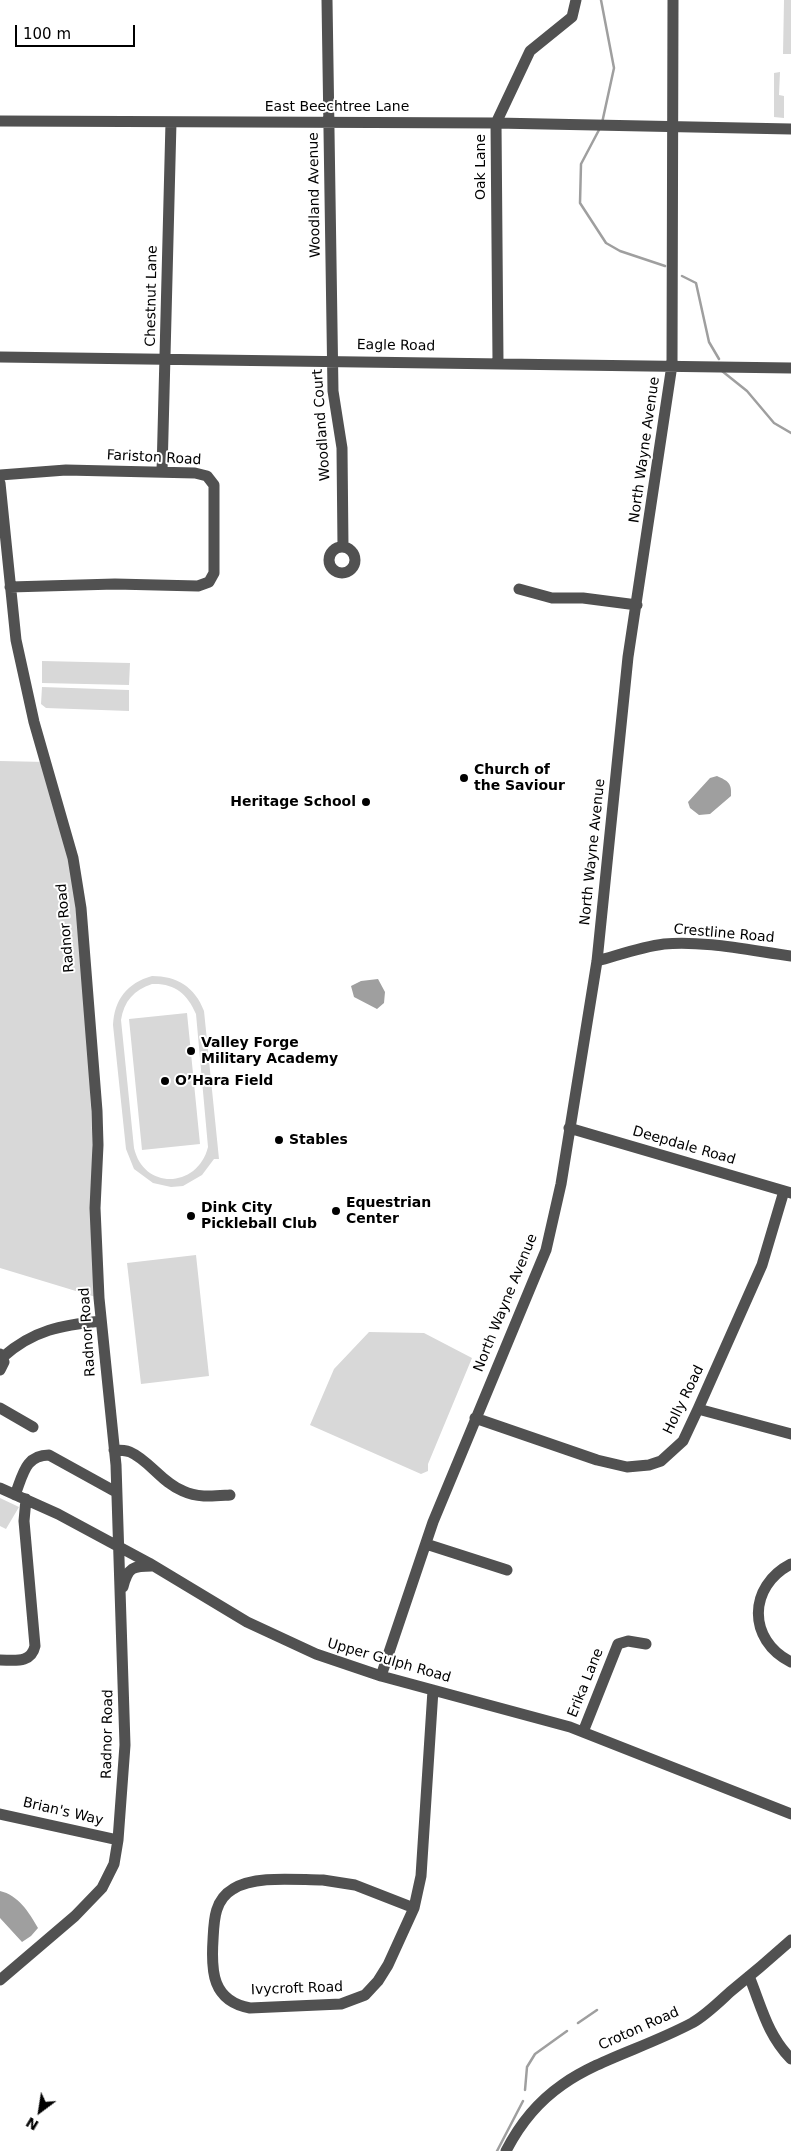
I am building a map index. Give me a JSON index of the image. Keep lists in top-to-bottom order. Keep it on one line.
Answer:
{"streets":{"street":["East Beechtree Lane","Oak Lane","Woodland Avenue","Chestnut Lane","Eagle Road","Woodland Court","North Wayne Avenue","Fariston Road","Radnor Road","Crestline Road","Deepdale Road","Holly Road","Upper Gulph Road","Erika Lane","Brian's Way","Ivycroft Road","Croton Road"]},"crossings":[["East Beechtree Lane","Oak Lane"],["East Beechtree Lane","Woodland Avenue"],["East Beechtree Lane","Chestnut Lane"],["East Beechtree Lane","North Wayne Avenue"],["Oak Lane","Eagle Road"],["Woodland Avenue","Eagle Road"],["Woodland Avenue","Woodland Court"],["Chestnut Lane","Eagle Road"],["Chestnut Lane","Fariston Road"],["Eagle Road","Woodland Court"],["Eagle Road","North Wayne Avenue"],["North Wayne Avenue","Crestline Road"],["North Wayne Avenue","Deepdale Road"],["North Wayne Avenue","Holly Road"],["North Wayne Avenue","Upper Gulph Road"],["Fariston Road","Radnor Road"],["Radnor Road","Upper Gulph Road"],["Radnor Road","Brian's Way"],["Deepdale Road","Holly Road"],["Upper Gulph Road","Erika Lane"],["Upper Gulph Road","Ivycroft Road"]],"places":["Church of the Saviour","Heritage School","Valley Forge Military Academy","O’Hara Field","Stables","Equestrian Center","Dink City Pickleball Club"],"scale_bar":"100 m","north":"bottom left"}
